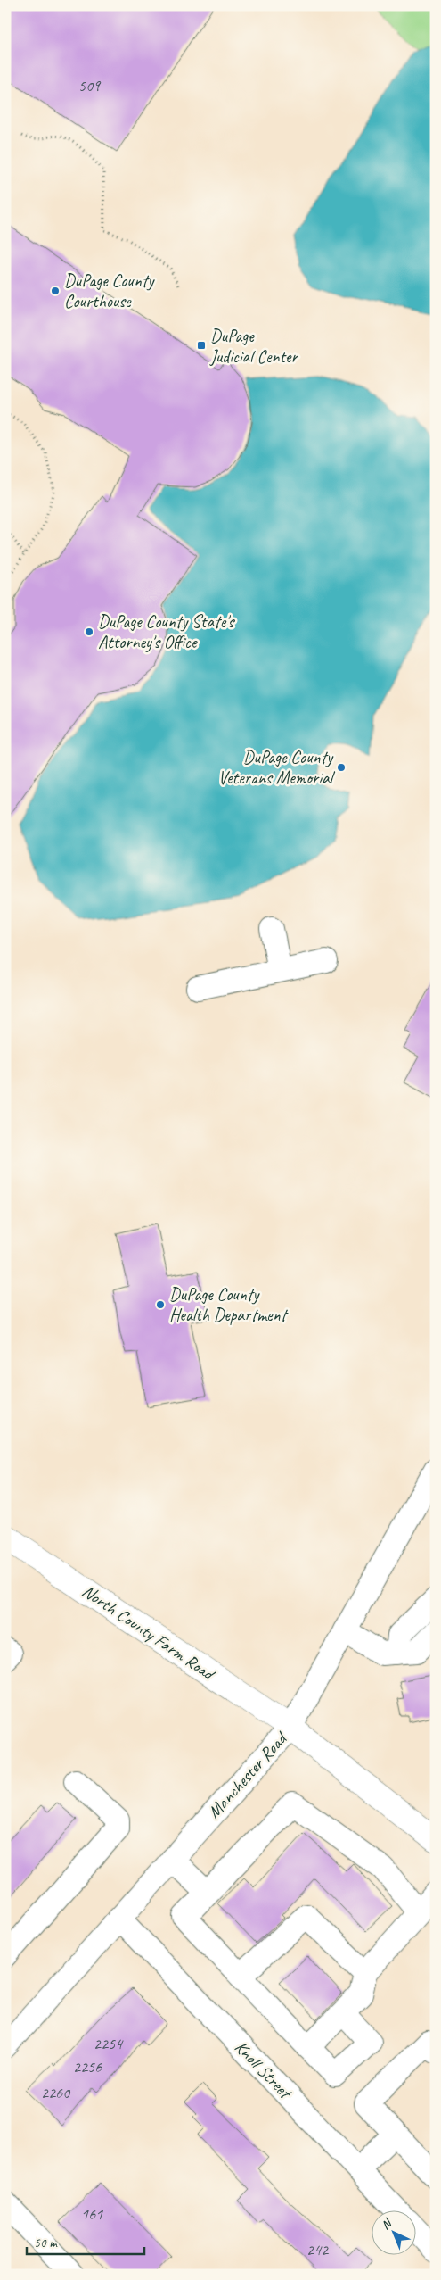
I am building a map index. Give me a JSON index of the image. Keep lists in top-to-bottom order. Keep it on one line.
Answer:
{"streets":{"main road":["North County Farm Road"],"street":["Manchester Road","Knoll Street"]},"crossings":[["North County Farm Road","Manchester Road"],["Manchester Road","Knoll Street"]],"places":{"other":["DuPage County Courthouse","DuPage County State's Attorney's Office","DuPage County Veterans Memorial","DuPage County Health Department"],"transit":["DuPage Judicial Center"]},"house_numbers":["509","2254","2256","2260","161","242"],"scale_bar":"50 m","north":"top left"}
